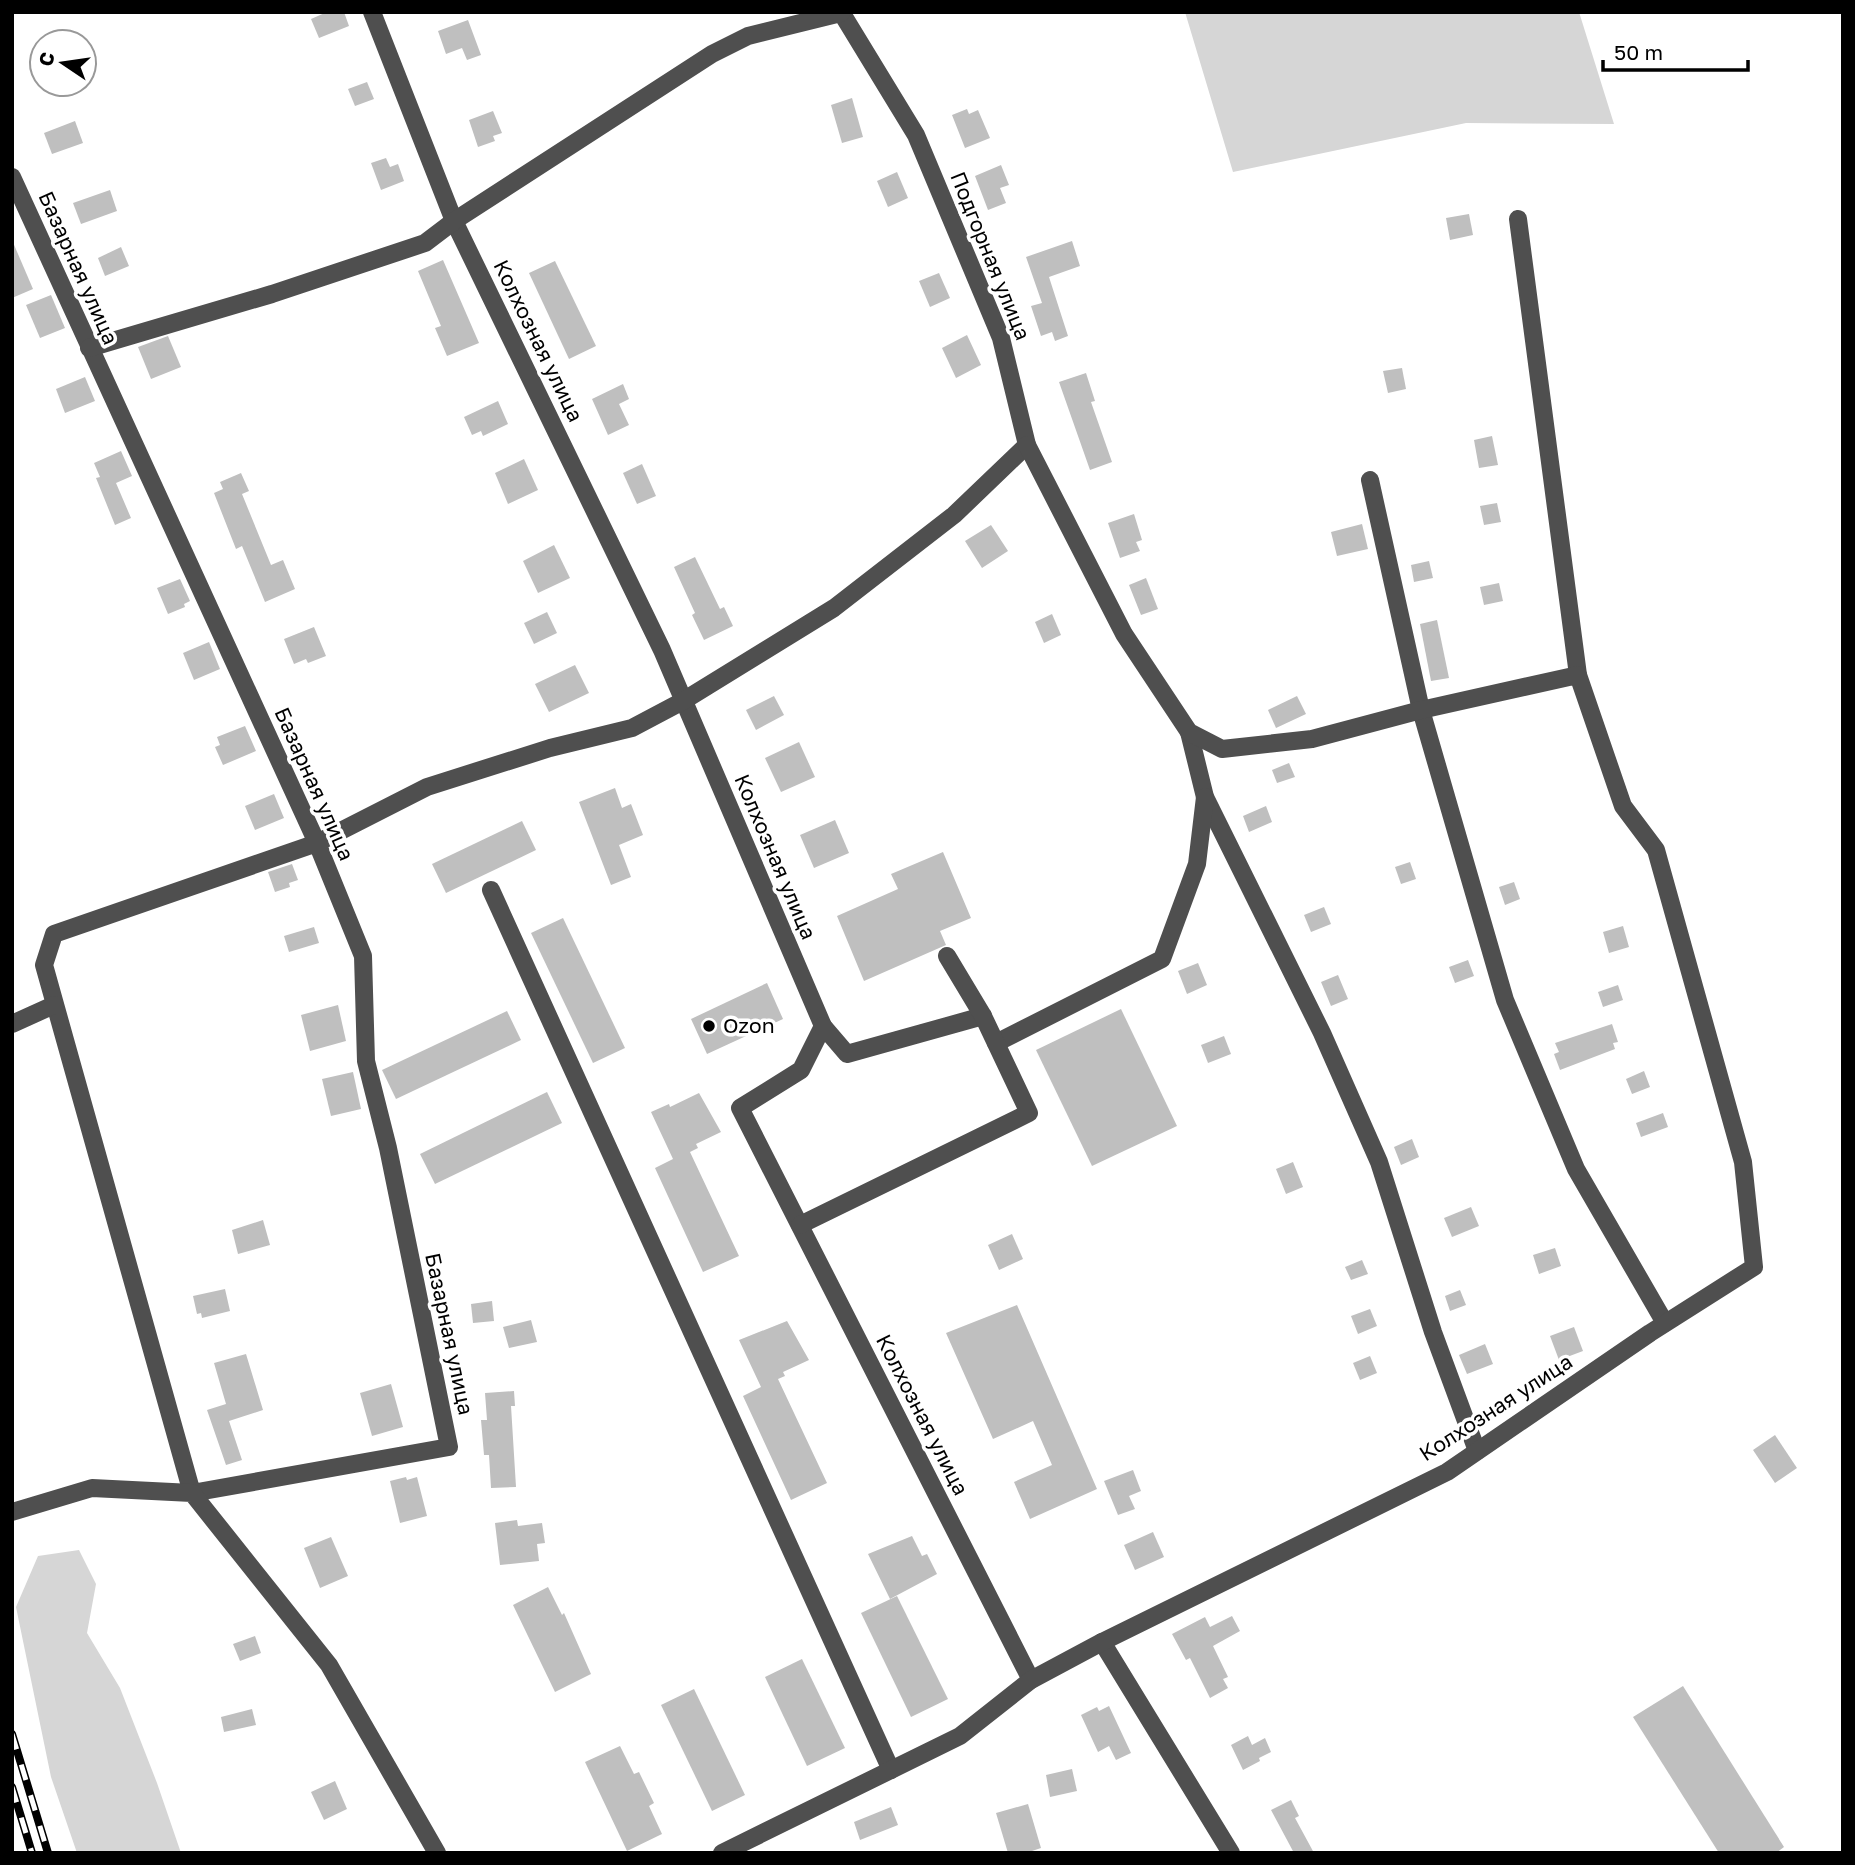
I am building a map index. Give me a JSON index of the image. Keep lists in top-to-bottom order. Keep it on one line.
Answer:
{"streets":{"street":["Подгорная улица","Базарная улица","Колхозная улица"]},"places":["Ozon"],"scale_bar":"50 m","north":"left"}
